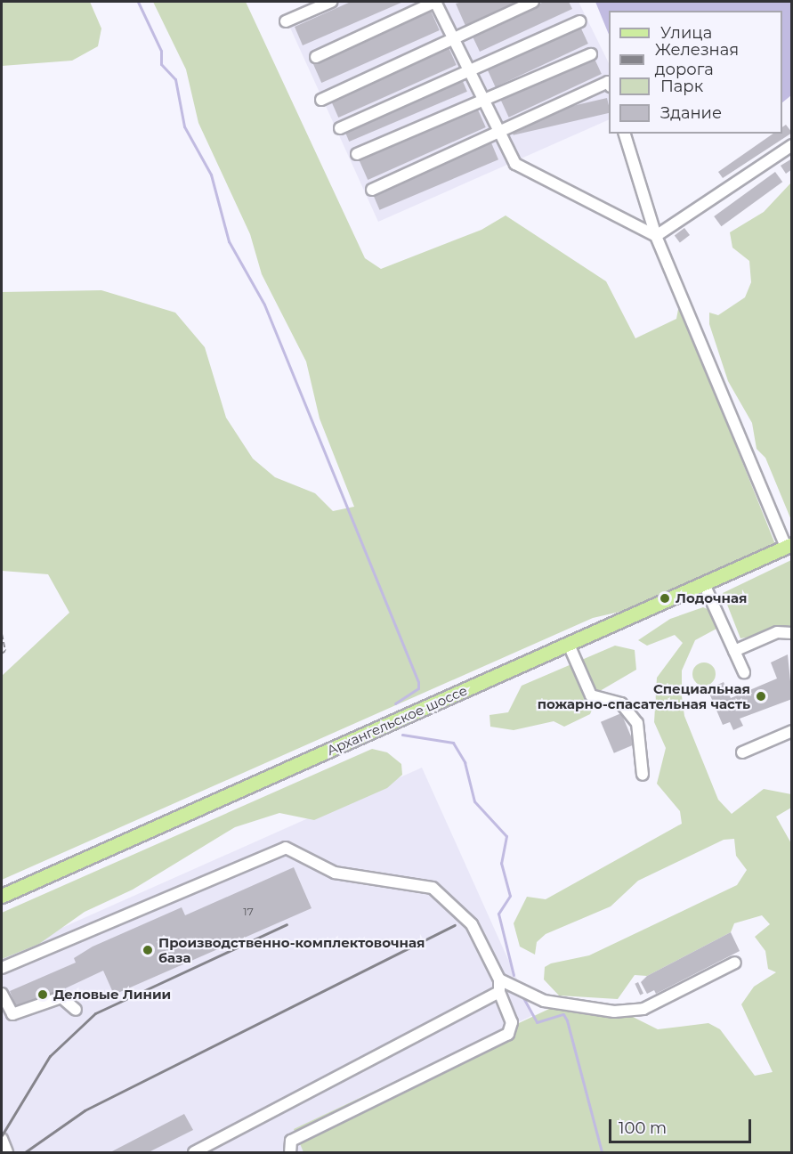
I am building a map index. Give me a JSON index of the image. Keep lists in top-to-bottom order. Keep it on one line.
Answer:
{"streets":{"main road":["Архангельское шоссе"]},"places":["Лодочная","Специальная пожарно-спасательная часть","Производственно-комплектовочная база","Деловые Линии"],"house_numbers":["17"],"legend":["Улица","Железная дорога","Парк","Здание"],"scale_bar":"100 m"}
